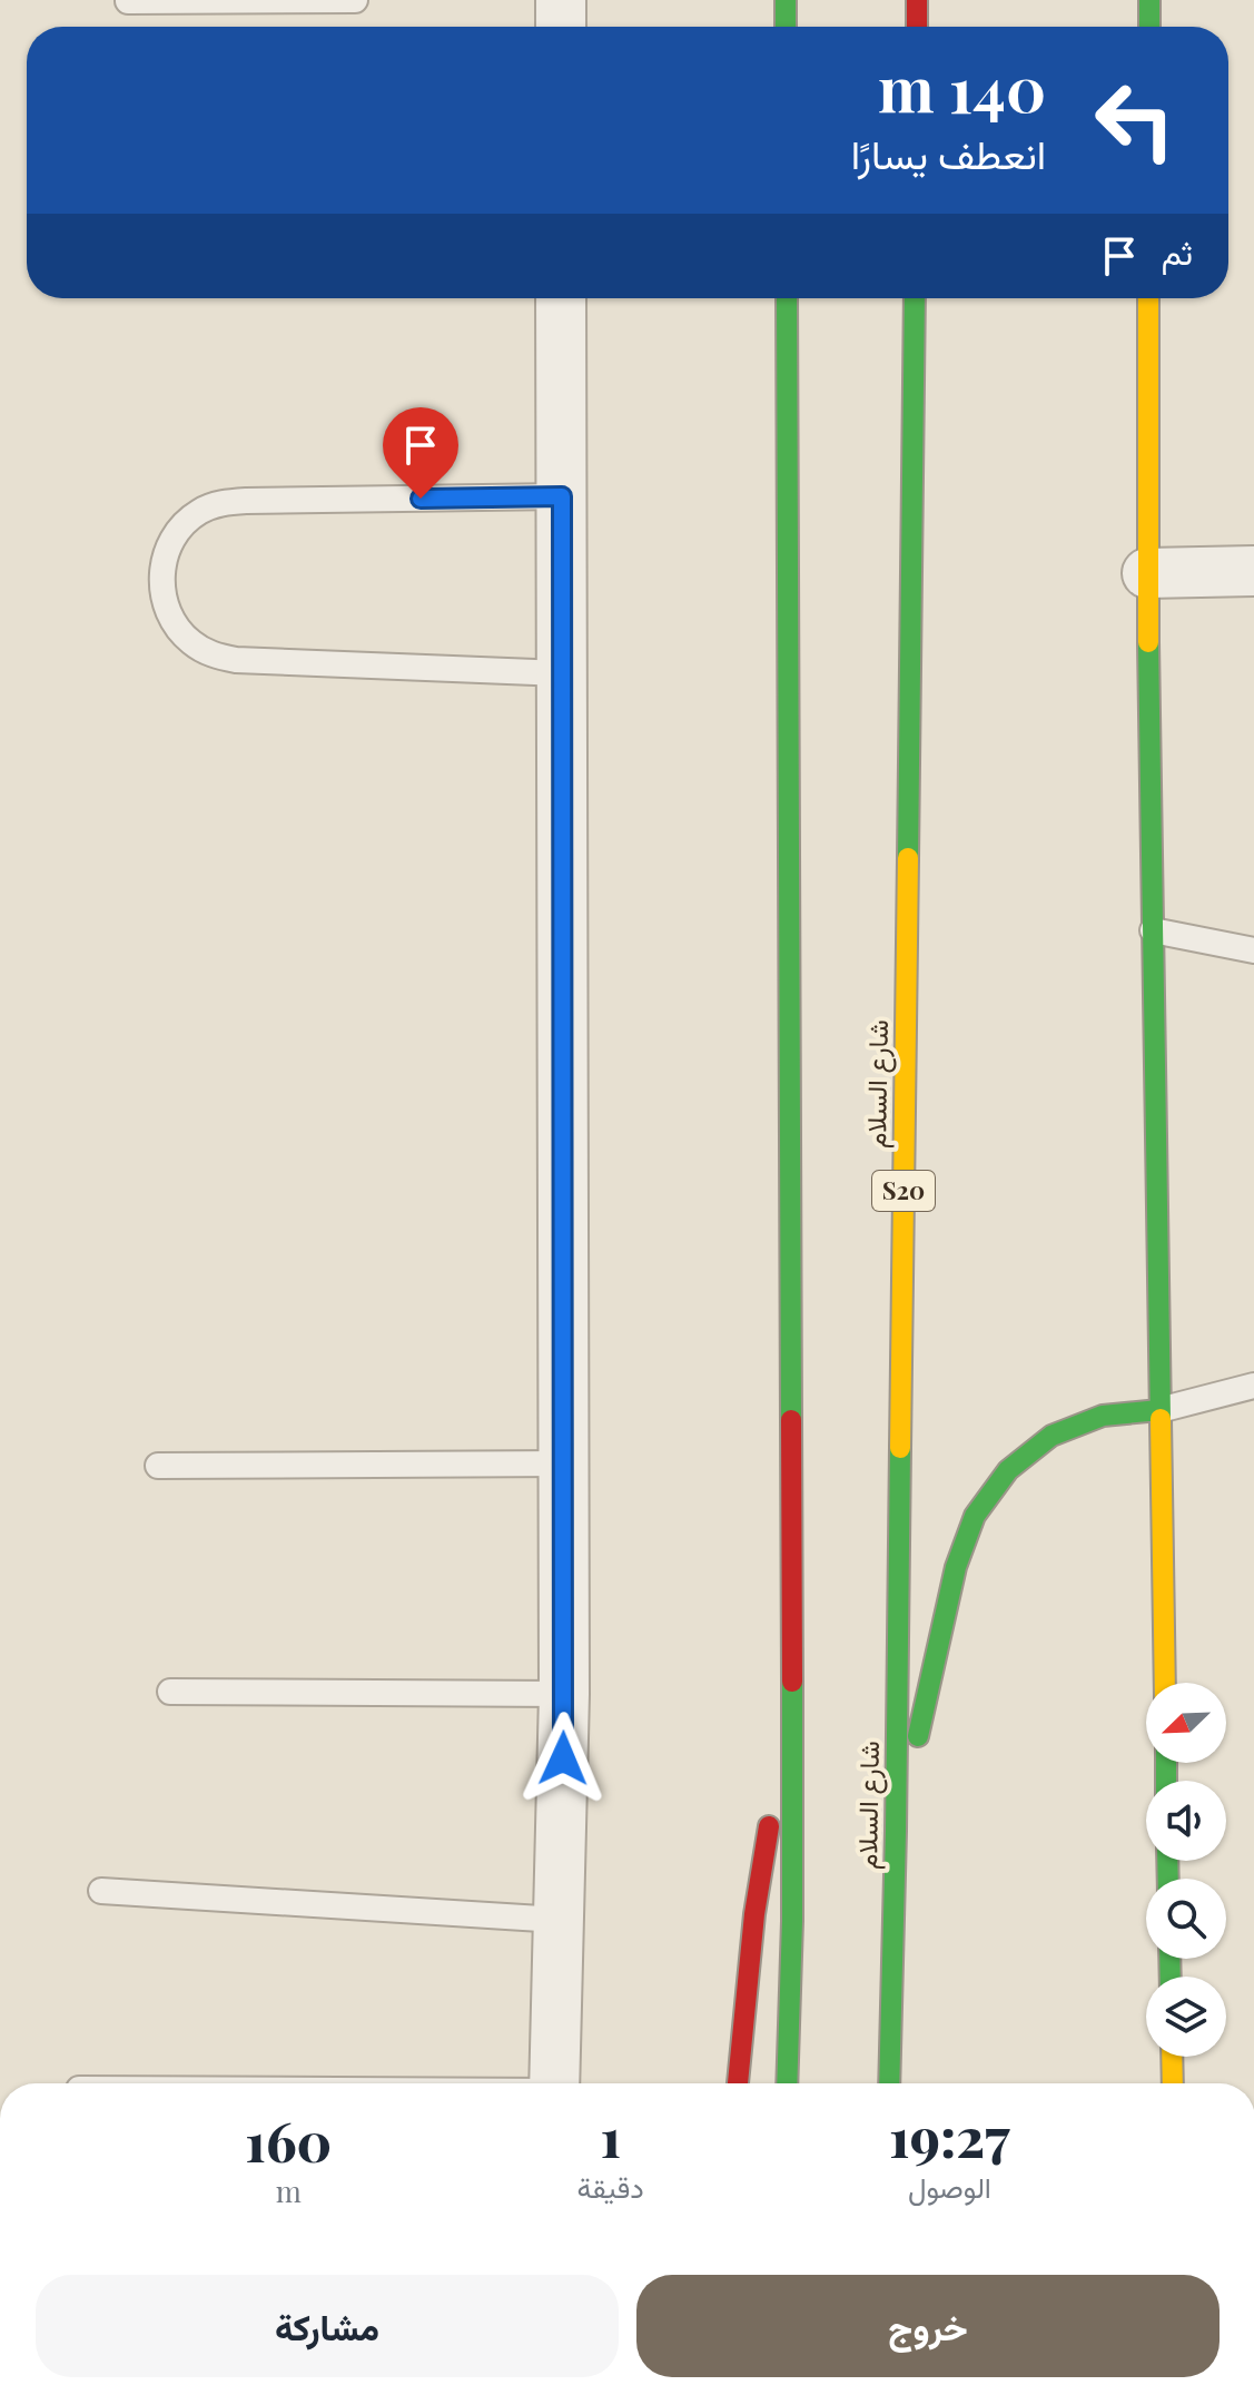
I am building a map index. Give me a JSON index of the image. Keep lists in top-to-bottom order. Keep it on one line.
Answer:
{"streets":{"main road":["شارع السلام","S20"]},"north":"bottom left","page":{"turn":["140 m","انعطف يسارًا"],"then":"ثم","eta":["19:27","الوصول","1","دقيقة","160","m"],"buttons":["خروج","مشاركة"]}}
